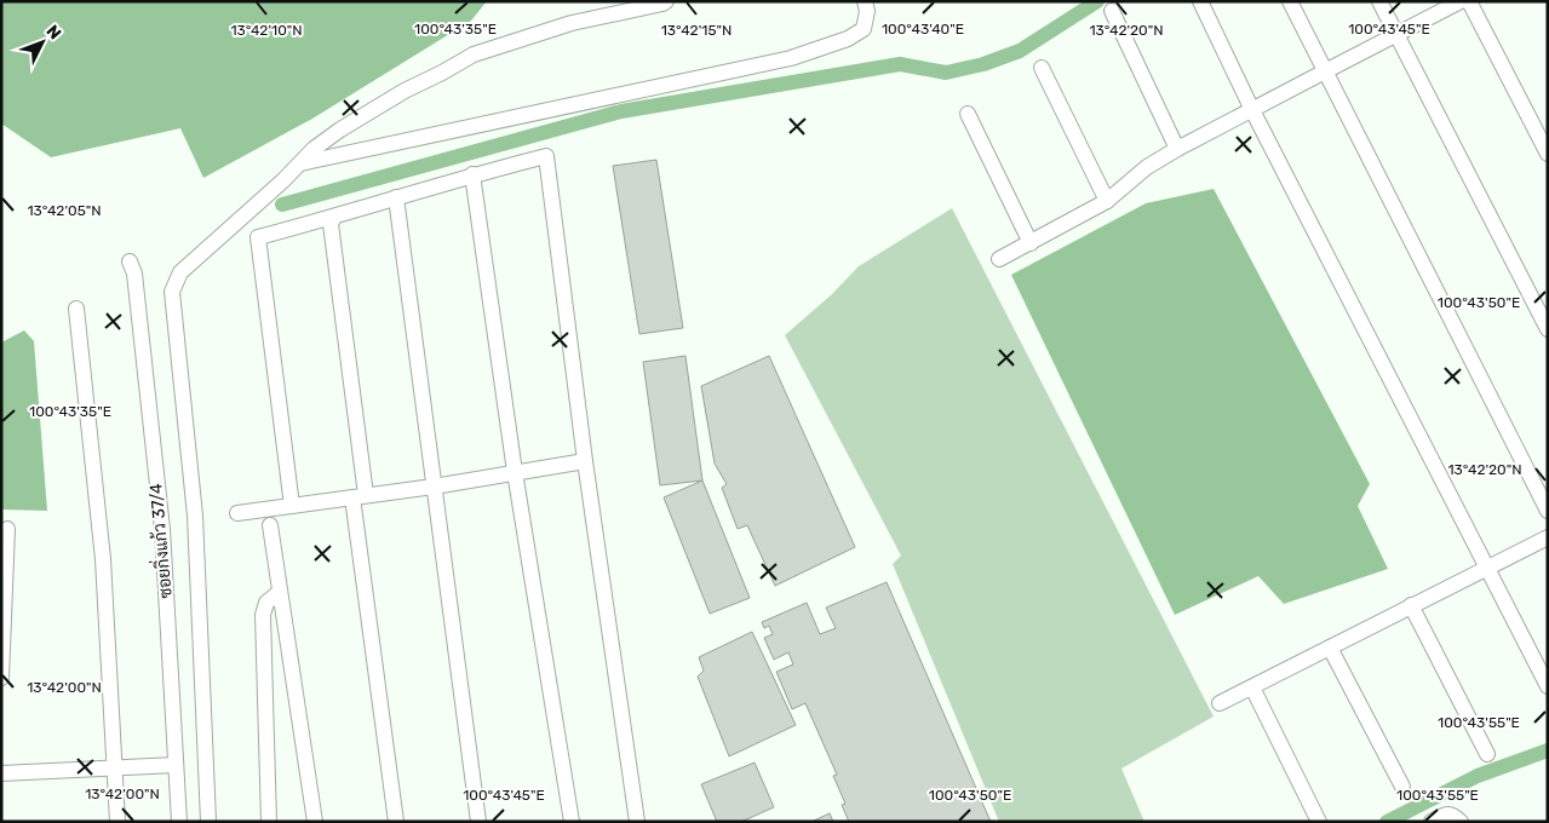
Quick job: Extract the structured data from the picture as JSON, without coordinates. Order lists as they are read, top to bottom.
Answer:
{
  "streets": {
    "street": ["ซอยกิ่งแก้ว 37/4"]
  },
  "north": "top right",
  "coordinates": [
    "100°43'35\"E",
    "100°43'45\"E",
    "100°43'40\"E",
    "13°42'10\"N",
    "13°42'20\"N",
    "13°42'15\"N",
    "13°42'05\"N",
    "100°43'50\"E",
    "13°42'00\"N",
    "100°43'55\"E"
  ]
}
